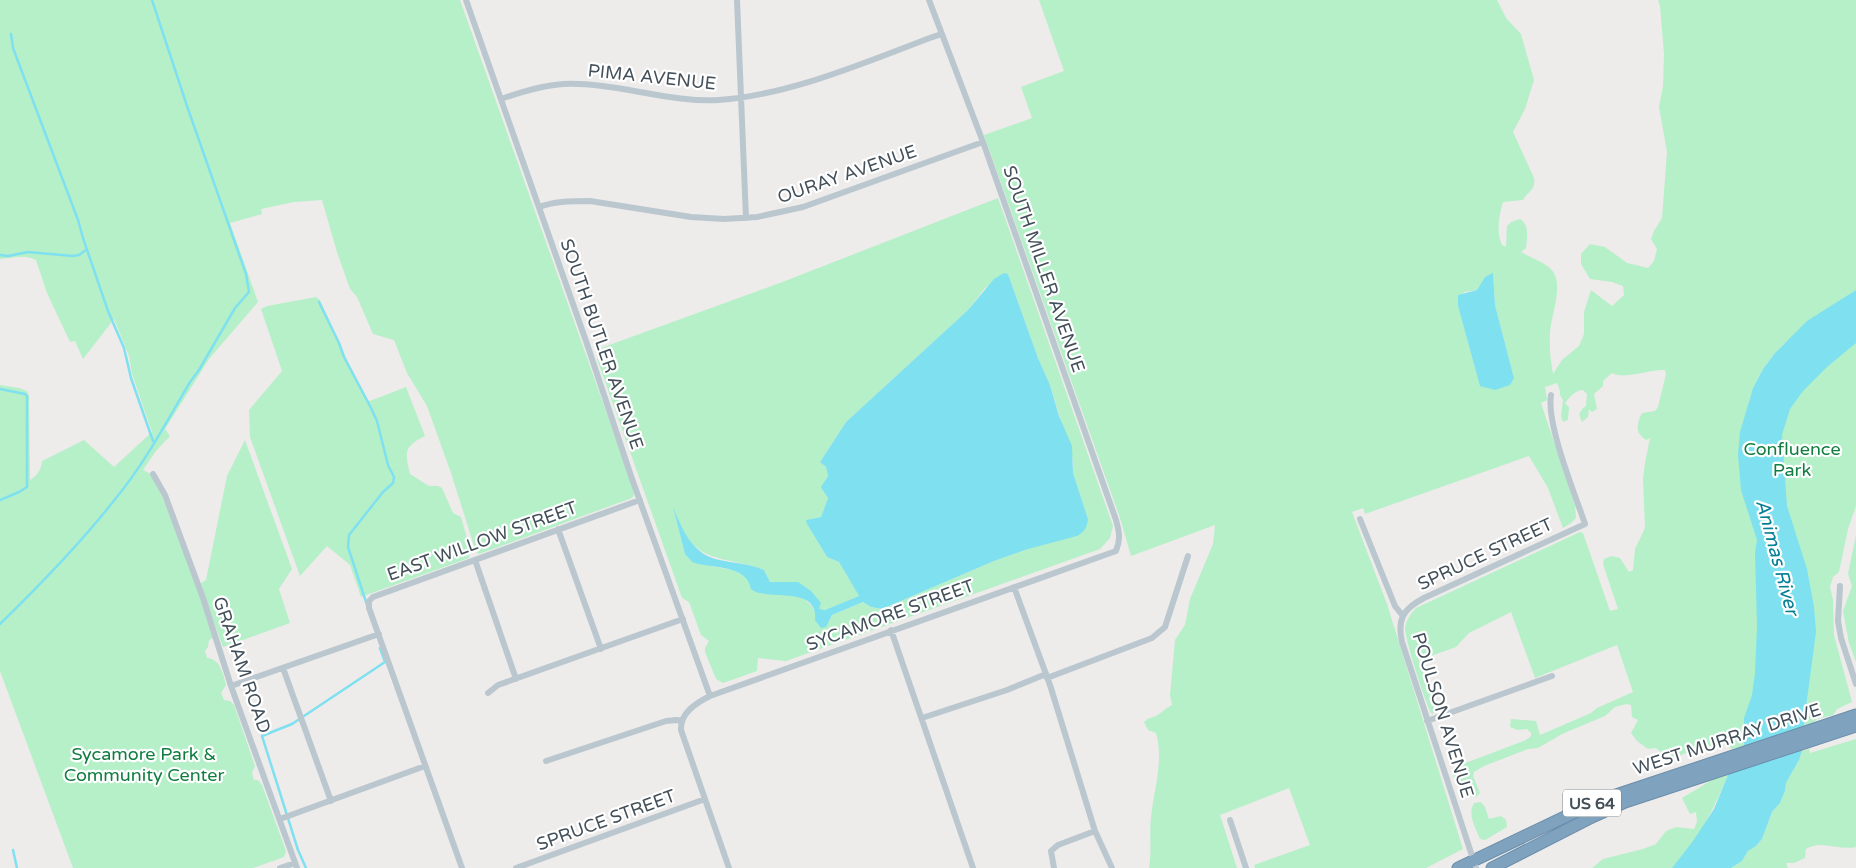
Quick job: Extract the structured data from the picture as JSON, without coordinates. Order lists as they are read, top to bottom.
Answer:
{
  "streets": {
    "highway": ["WEST MURRAY DRIVE", "US 64"],
    "street": [
      "PIMA AVENUE",
      "OURAY AVENUE",
      "SOUTH MILLER AVENUE",
      "SOUTH BUTLER AVENUE",
      "EAST WILLOW STREET",
      "SPRUCE STREET",
      "SYCAMORE STREET",
      "GRAHAM ROAD",
      "POULSON AVENUE"
    ]
  },
  "crossings": [
    ["PIMA AVENUE", "SOUTH MILLER AVENUE"],
    ["PIMA AVENUE", "SOUTH BUTLER AVENUE"],
    ["OURAY AVENUE", "SOUTH MILLER AVENUE"],
    ["OURAY AVENUE", "SOUTH BUTLER AVENUE"],
    ["SOUTH MILLER AVENUE", "SYCAMORE STREET"],
    ["SOUTH BUTLER AVENUE", "EAST WILLOW STREET"],
    ["SOUTH BUTLER AVENUE", "SYCAMORE STREET"],
    ["SPRUCE STREET", "POULSON AVENUE"],
    ["POULSON AVENUE", "WEST MURRAY DRIVE"],
    ["POULSON AVENUE", "US 64"],
    ["WEST MURRAY DRIVE", "US 64"]
  ],
  "water": ["Animas River"],
  "parks": ["Confluence Park", "Sycamore Park & Community Center"]
}
